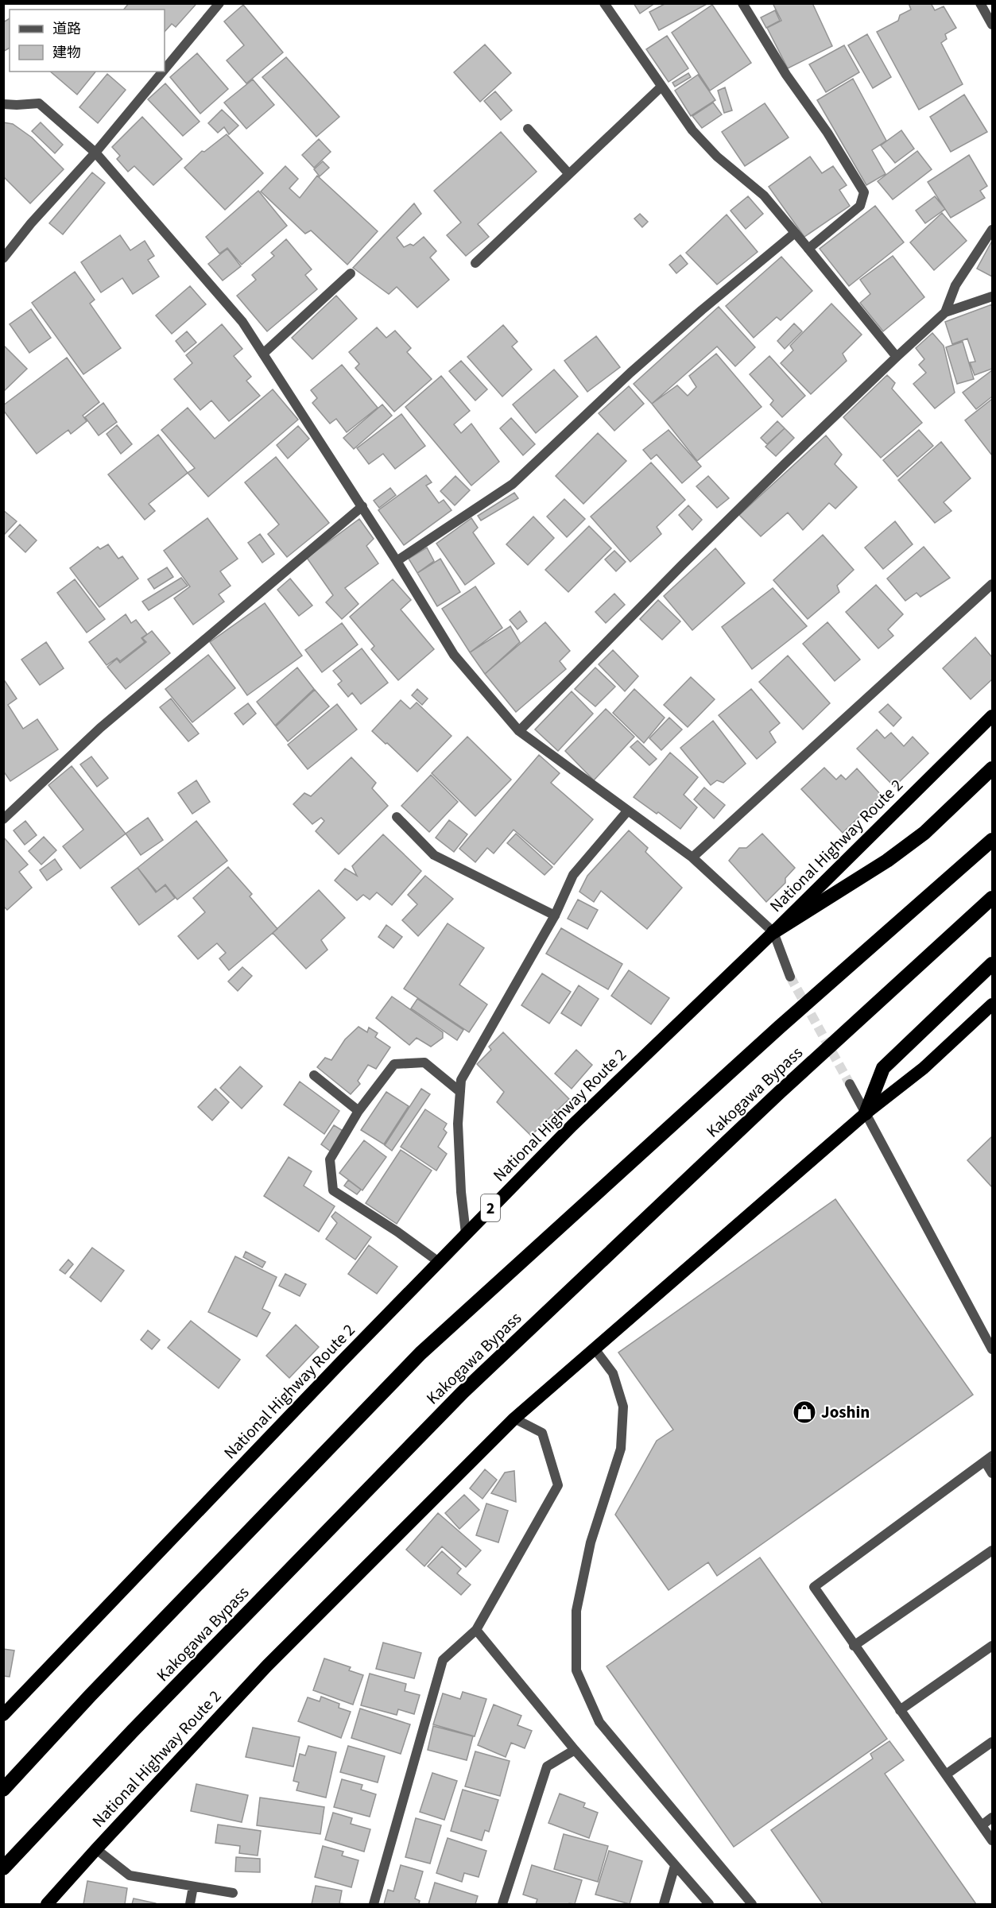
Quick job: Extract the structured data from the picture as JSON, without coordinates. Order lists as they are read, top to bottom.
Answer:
{
  "streets": {
    "highway": ["National Highway Route 2", "Kakogawa Bypass", "2"]
  },
  "places": {
    "shop": ["Joshin"]
  },
  "legend": ["道路", "建物"]
}
